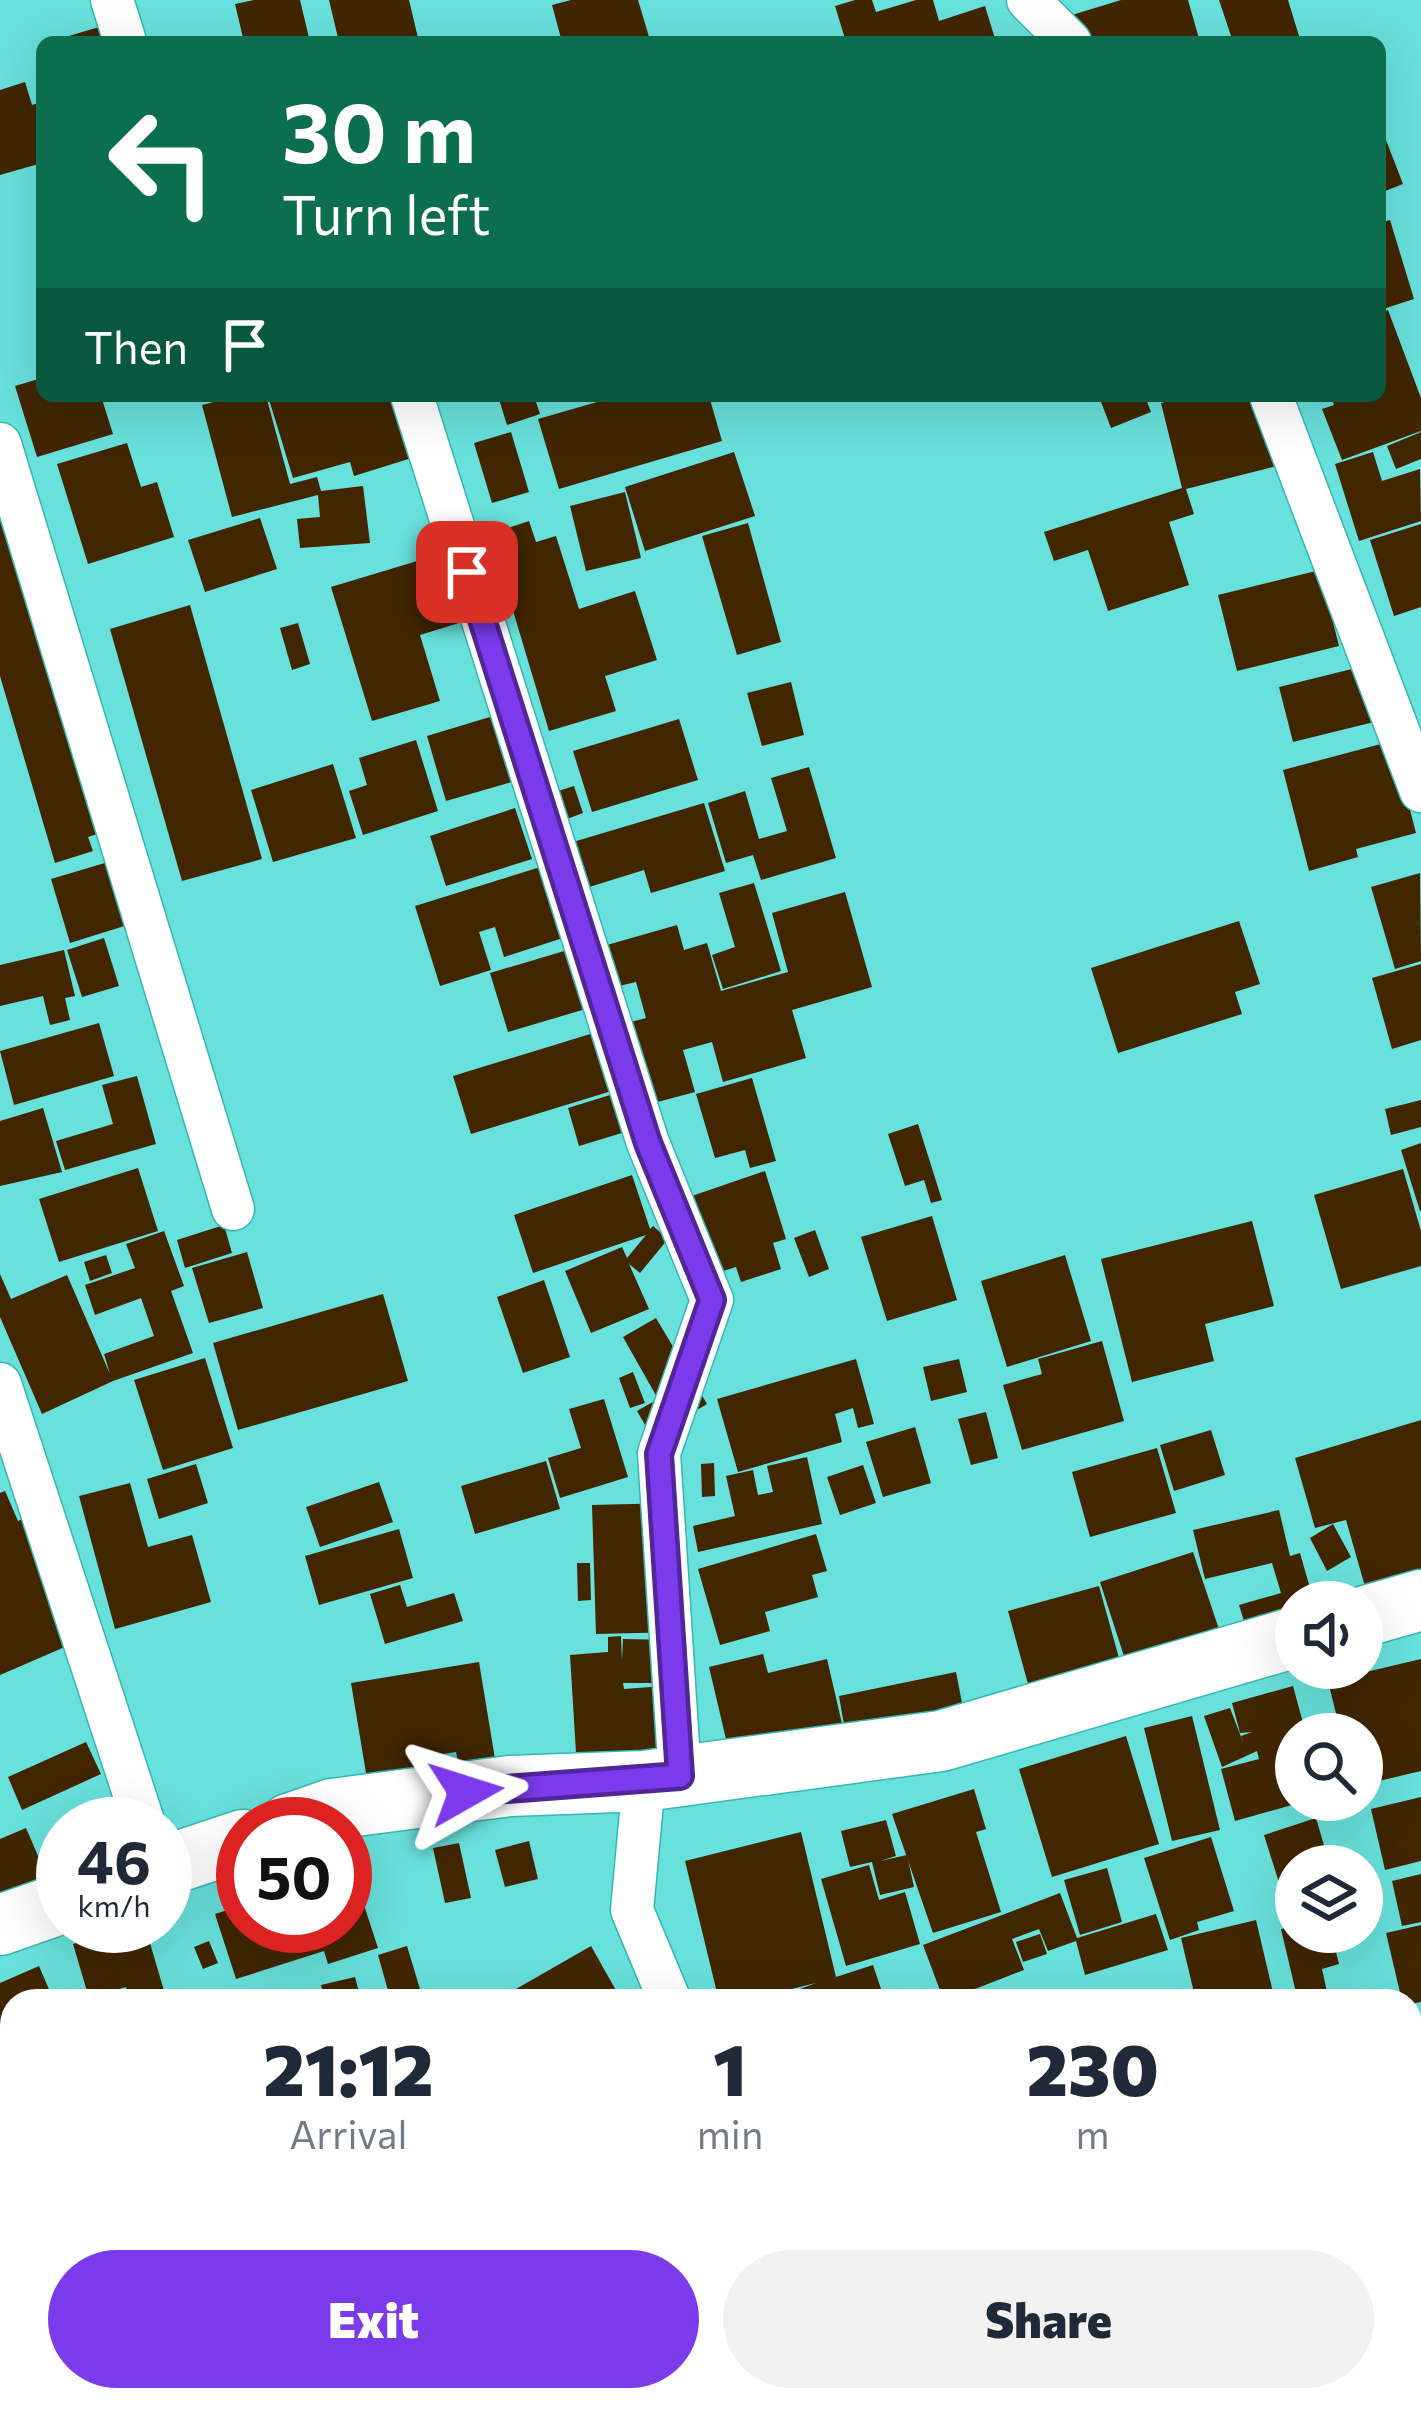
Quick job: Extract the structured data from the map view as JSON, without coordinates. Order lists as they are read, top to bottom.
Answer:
{
  "page": {
    "turn": ["30 m", "Turn left"],
    "then": "Then",
    "speed": "46 km/h",
    "limit": "50",
    "eta": [
      "21:12",
      "Arrival",
      "1",
      "min",
      "230",
      "m"
    ],
    "buttons": ["Exit", "Share"]
  }
}
